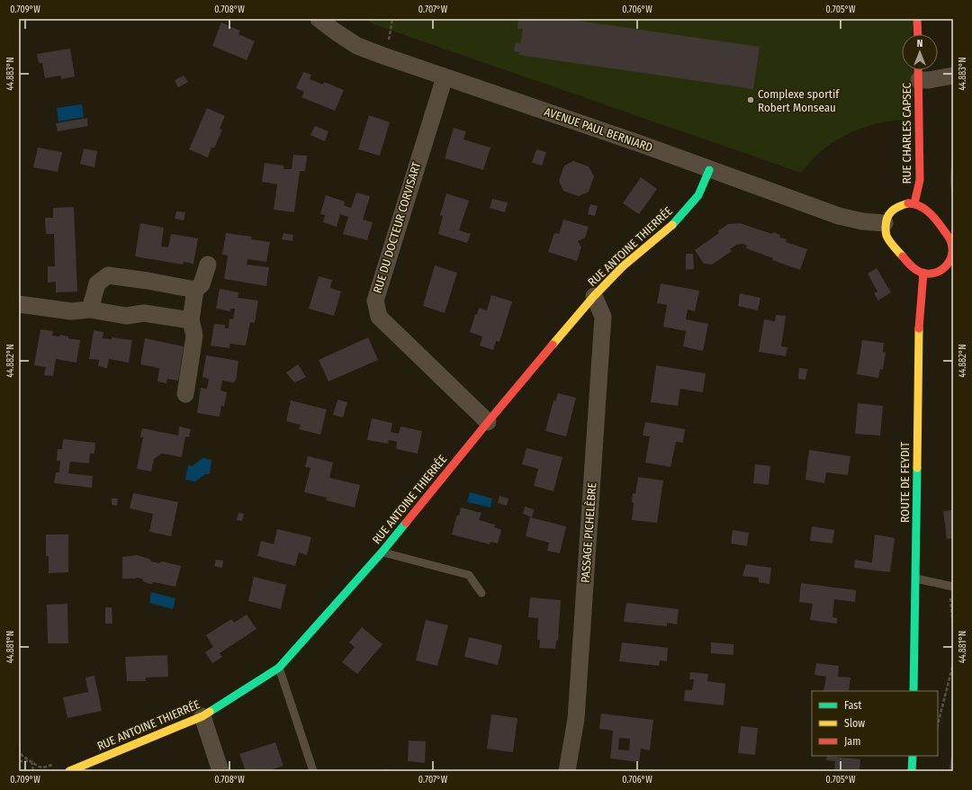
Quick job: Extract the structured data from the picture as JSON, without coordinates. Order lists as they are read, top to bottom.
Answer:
{
  "streets": {
    "street": [
      "AVENUE PAUL BERNIARD",
      "RUE CHARLES CAPSEC",
      "RUE DU DOCTEUR CORVISART",
      "RUE ANTOINE THIERRÉE",
      "ROUTE DE FEYDIT",
      "PASSAGE PICHELÈBRE"
    ]
  },
  "crossings": [
    ["AVENUE PAUL BERNIARD", "RUE CHARLES CAPSEC"],
    ["AVENUE PAUL BERNIARD", "RUE DU DOCTEUR CORVISART"],
    ["AVENUE PAUL BERNIARD", "RUE ANTOINE THIERRÉE"],
    ["AVENUE PAUL BERNIARD", "ROUTE DE FEYDIT"],
    ["RUE CHARLES CAPSEC", "ROUTE DE FEYDIT"],
    ["RUE DU DOCTEUR CORVISART", "RUE ANTOINE THIERRÉE"],
    ["RUE ANTOINE THIERRÉE", "PASSAGE PICHELÈBRE"]
  ],
  "places": ["Complexe sportif Robert Monseau"],
  "legend": ["Fast", "Slow", "Jam"],
  "north": "top",
  "coordinates": [
    "0.709°W",
    "0.708°W",
    "0.707°W",
    "0.706°W",
    "0.705°W",
    "44.883°N",
    "44.882°N",
    "44.881°N"
  ]
}
